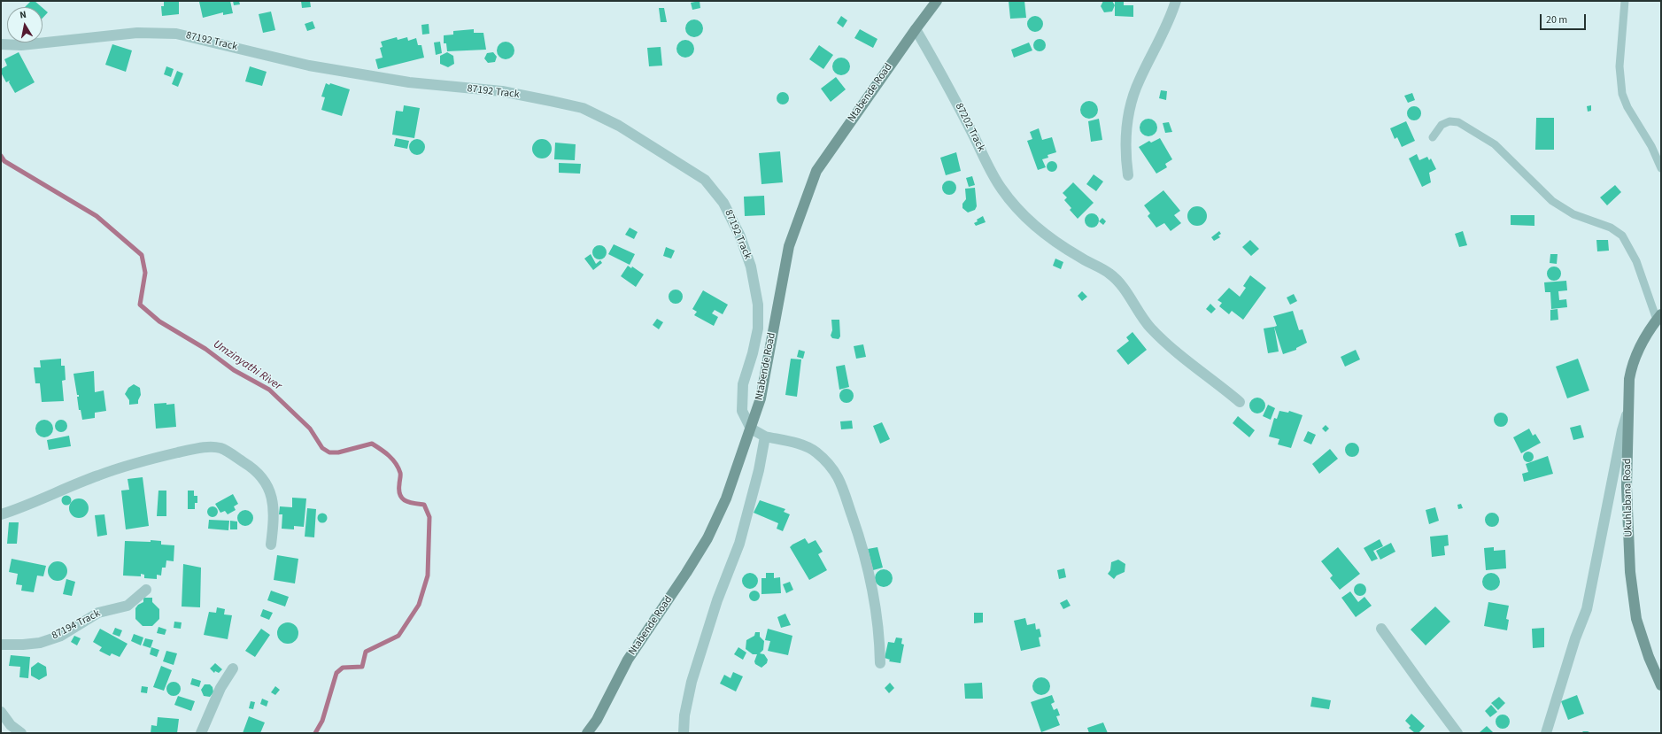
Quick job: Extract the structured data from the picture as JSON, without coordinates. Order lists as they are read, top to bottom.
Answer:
{
  "streets": {
    "street": [
      "87192 Track",
      "Ntabende Road",
      "87202 Track",
      "Ukuhlabana Road",
      "87194 Track"
    ]
  },
  "crossings": [
    ["87192 Track", "Ntabende Road"],
    ["Ntabende Road", "87202 Track"]
  ],
  "water": ["Umzinyathi River"],
  "scale_bar": "20 m",
  "north": "top"
}
